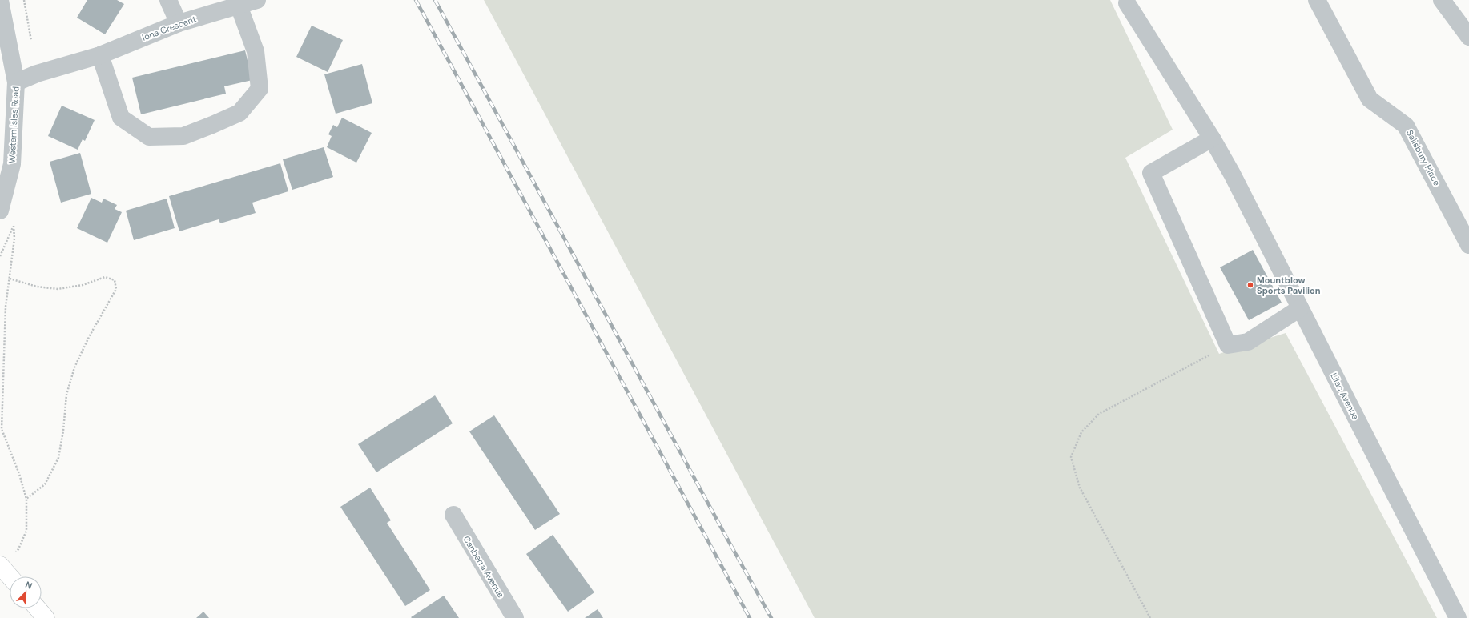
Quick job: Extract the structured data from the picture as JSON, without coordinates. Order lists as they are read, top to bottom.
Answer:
{
  "streets": {
    "street": [
      "Iona Crescent",
      "Western Isles Road",
      "Salisbury Place",
      "Lilac Avenue",
      "Canberra Avenue"
    ]
  },
  "crossings": [
    ["Iona Crescent", "Western Isles Road"]
  ],
  "places": ["Mountblow Sports Pavilion"],
  "north": "top right"
}
